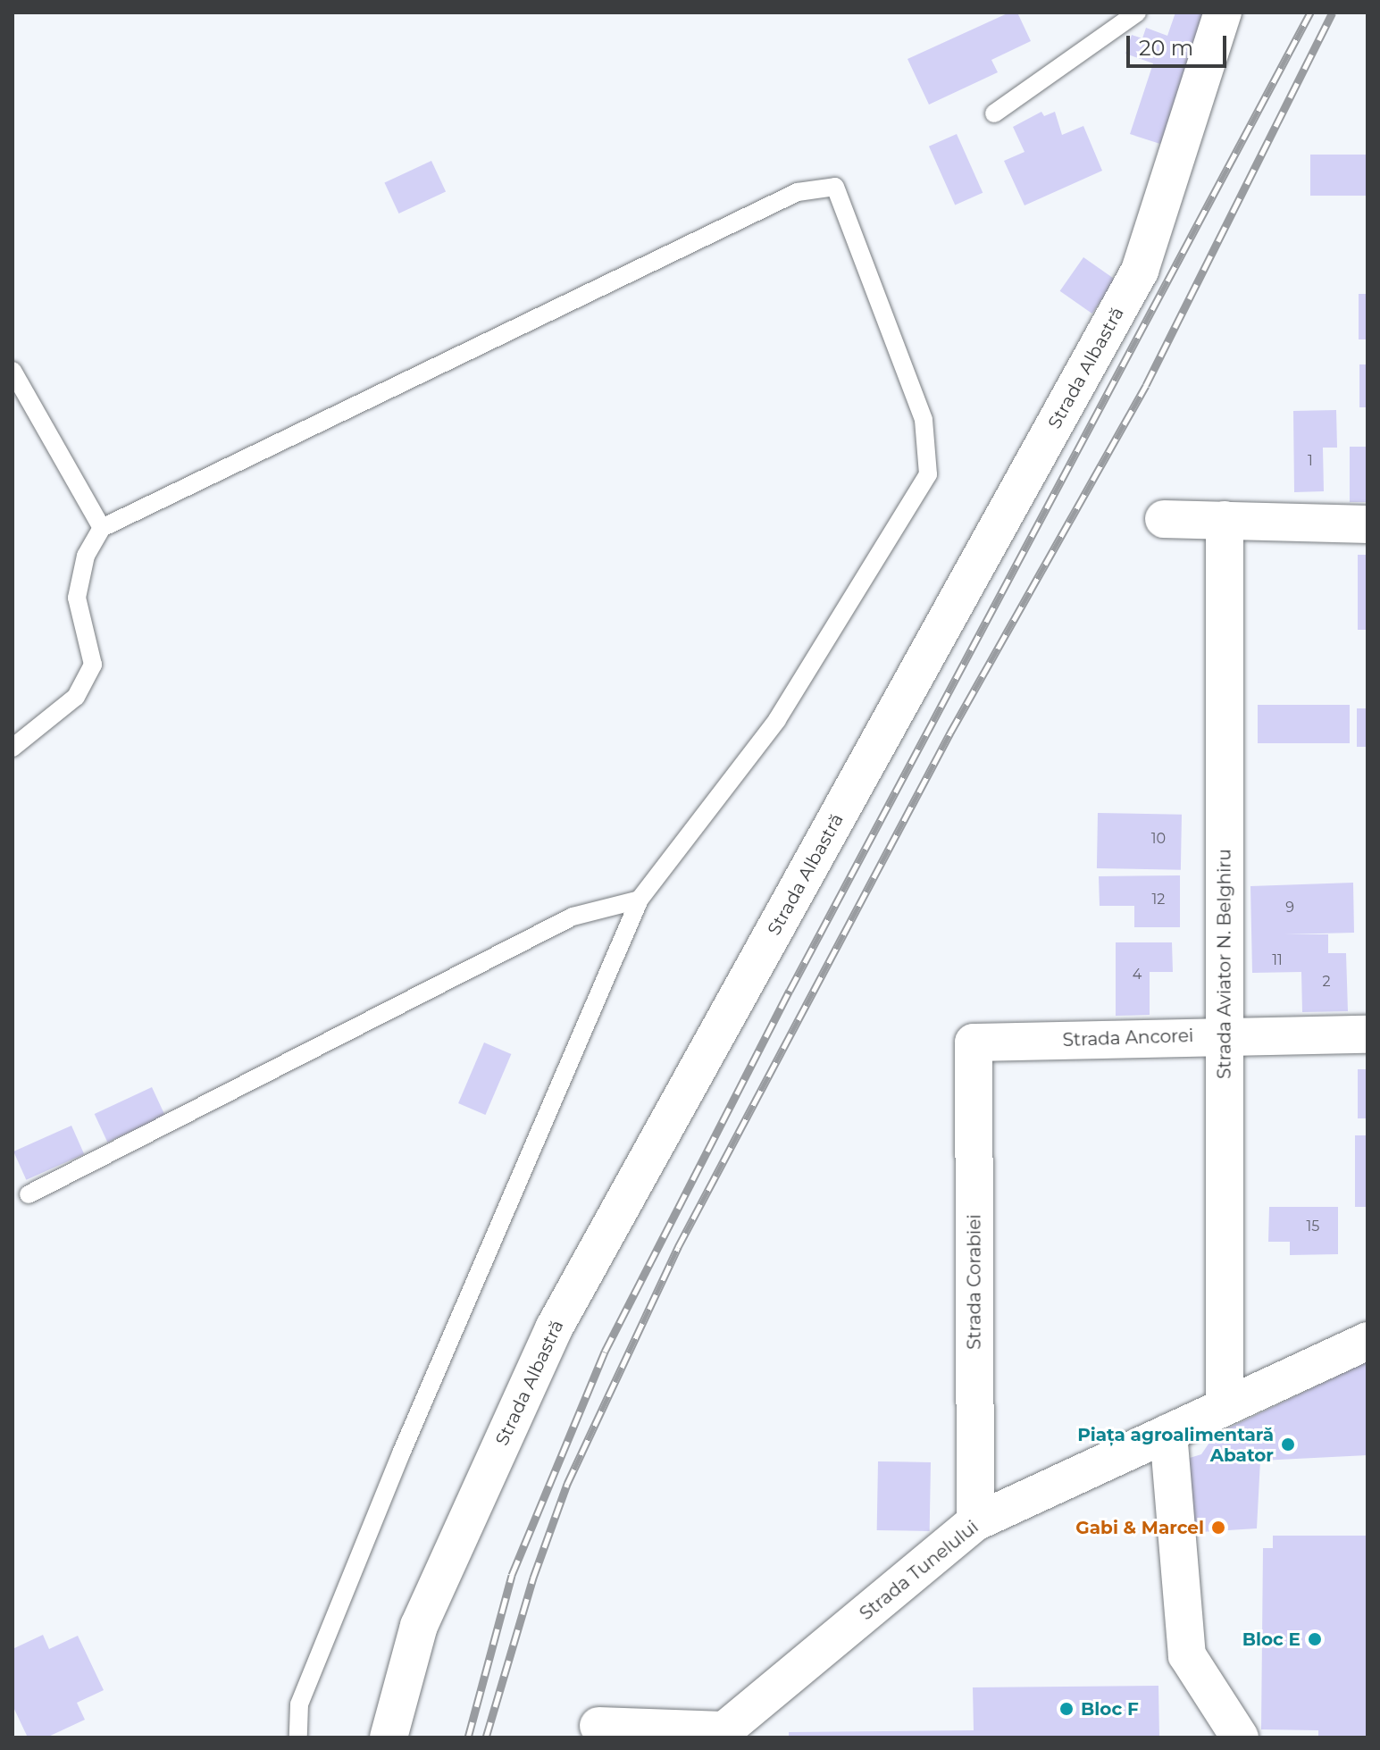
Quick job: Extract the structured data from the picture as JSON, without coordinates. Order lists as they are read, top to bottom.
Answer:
{
  "streets": {
    "street": [
      "Strada Albastră",
      "Strada Aviator N. Belghiru",
      "Strada Ancorei",
      "Strada Corabiei",
      "Strada Tunelului"
    ]
  },
  "crossings": [
    ["Strada Aviator N. Belghiru", "Strada Ancorei"],
    ["Strada Aviator N. Belghiru", "Strada Tunelului"],
    ["Strada Ancorei", "Strada Corabiei"],
    ["Strada Corabiei", "Strada Tunelului"]
  ],
  "places": [
    "Piața agroalimentară Abator",
    "Gabi & Marcel",
    "Bloc E",
    "Bloc F"
  ],
  "house_numbers": [
    "1",
    "10",
    "12",
    "9",
    "11",
    "4",
    "2",
    "15"
  ],
  "scale_bar": "20 m"
}
